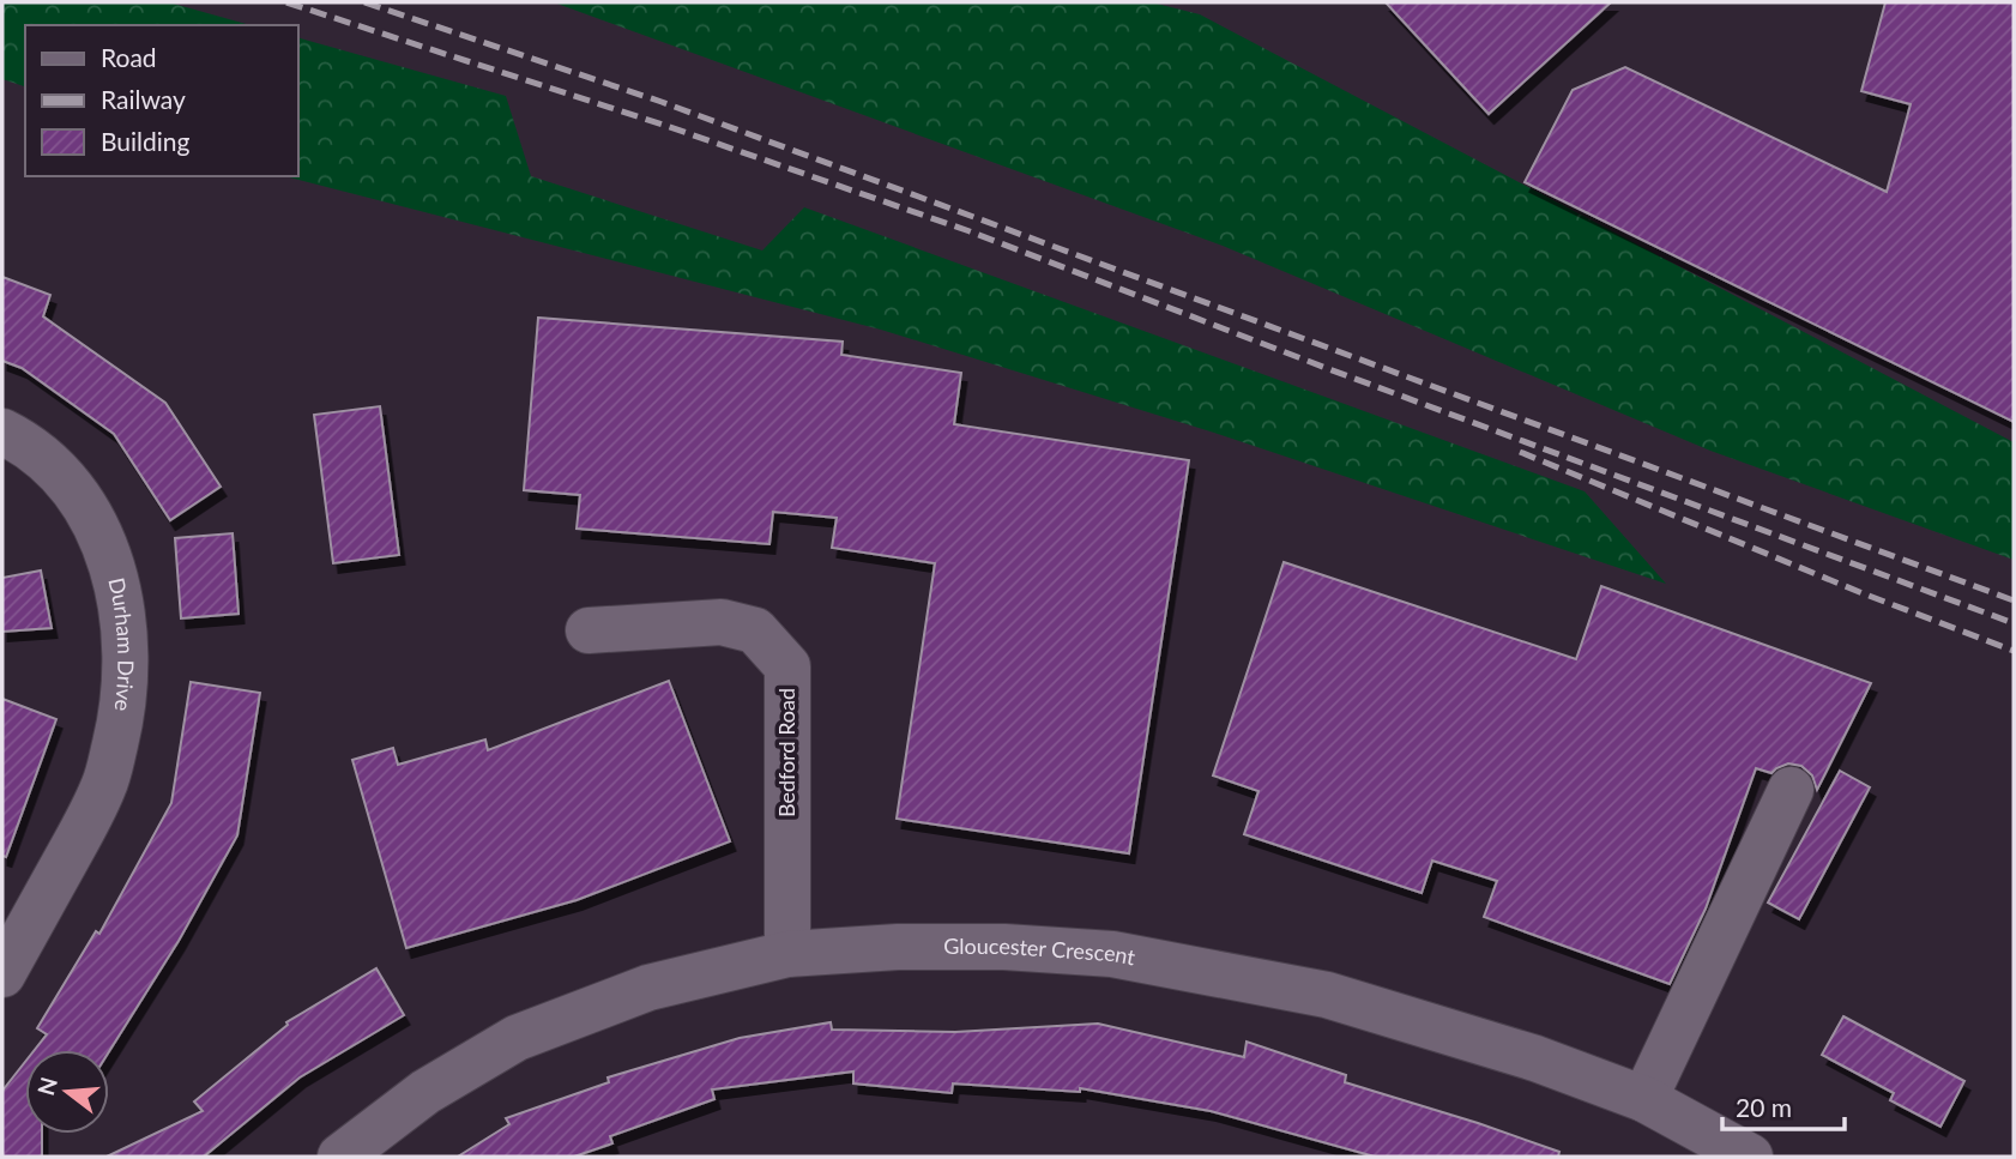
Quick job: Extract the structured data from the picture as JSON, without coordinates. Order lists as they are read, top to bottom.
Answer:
{
  "streets": {
    "street": ["Durham Drive", "Bedford Road", "Gloucester Crescent"]
  },
  "crossings": [
    ["Bedford Road", "Gloucester Crescent"]
  ],
  "legend": ["Road", "Railway", "Building"],
  "scale_bar": "20 m",
  "north": "left"
}
